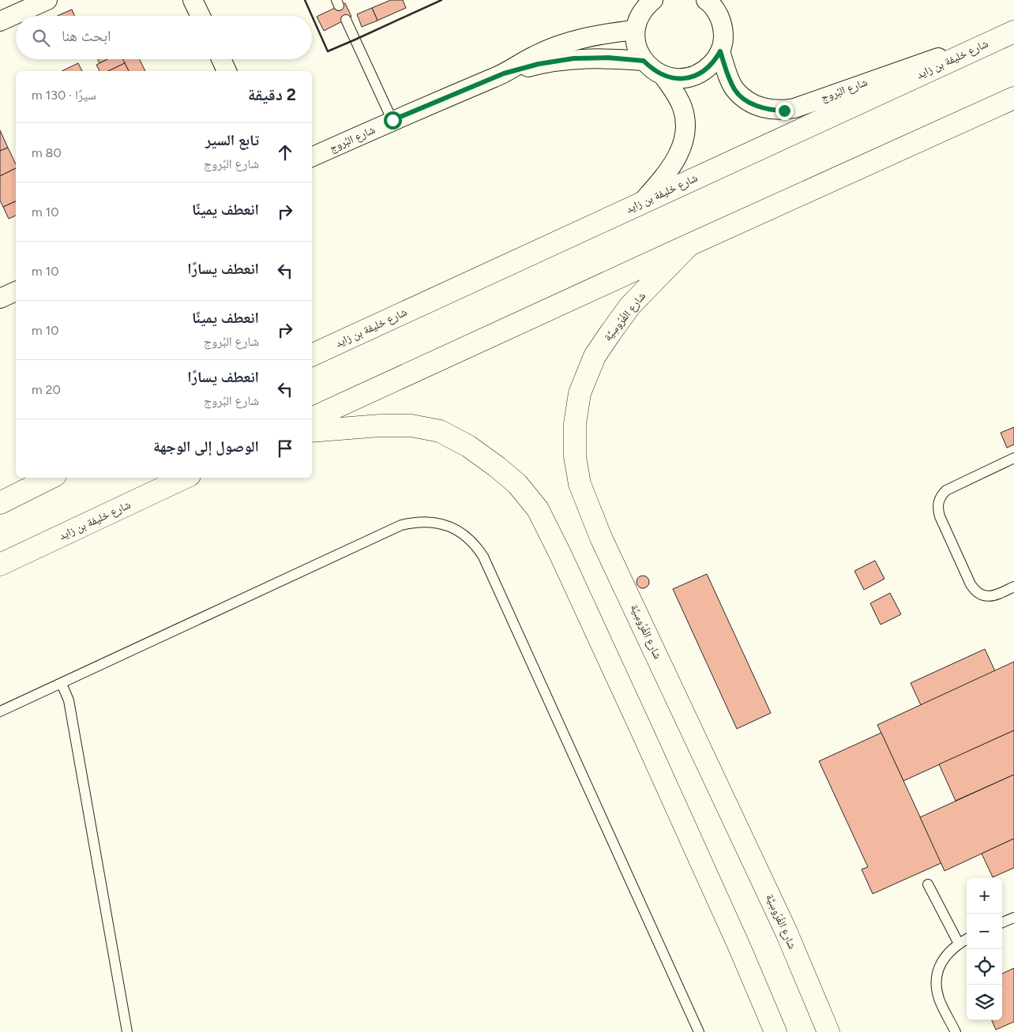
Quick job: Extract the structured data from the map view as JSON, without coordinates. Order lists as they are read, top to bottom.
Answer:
{
  "streets": {
    "main road": ["شارع خليفة بن زايد", "شارع الفُرُوسِيَّة"],
    "street": ["شارع البُروج"]
  },
  "crossings": [
    ["شارع خليفة بن زايد", "شارع البُروج"]
  ],
  "page": {
    "search": "ابحث هنا",
    "heading": ["2 دقيقة", "سيرًا · 130 m"],
    "list": [
      ["تابع السير", "شارع البُروج", "80 m"],
      ["انعطف يمينًا", "10 m"],
      ["انعطف يسارًا", "10 m"],
      ["انعطف يمينًا", "شارع البُروج", "10 m"],
      ["انعطف يسارًا", "شارع البُروج", "20 m"],
      "الوصول إلى الوجهة"
    ],
    "map_buttons": ["+", "−"]
  }
}
